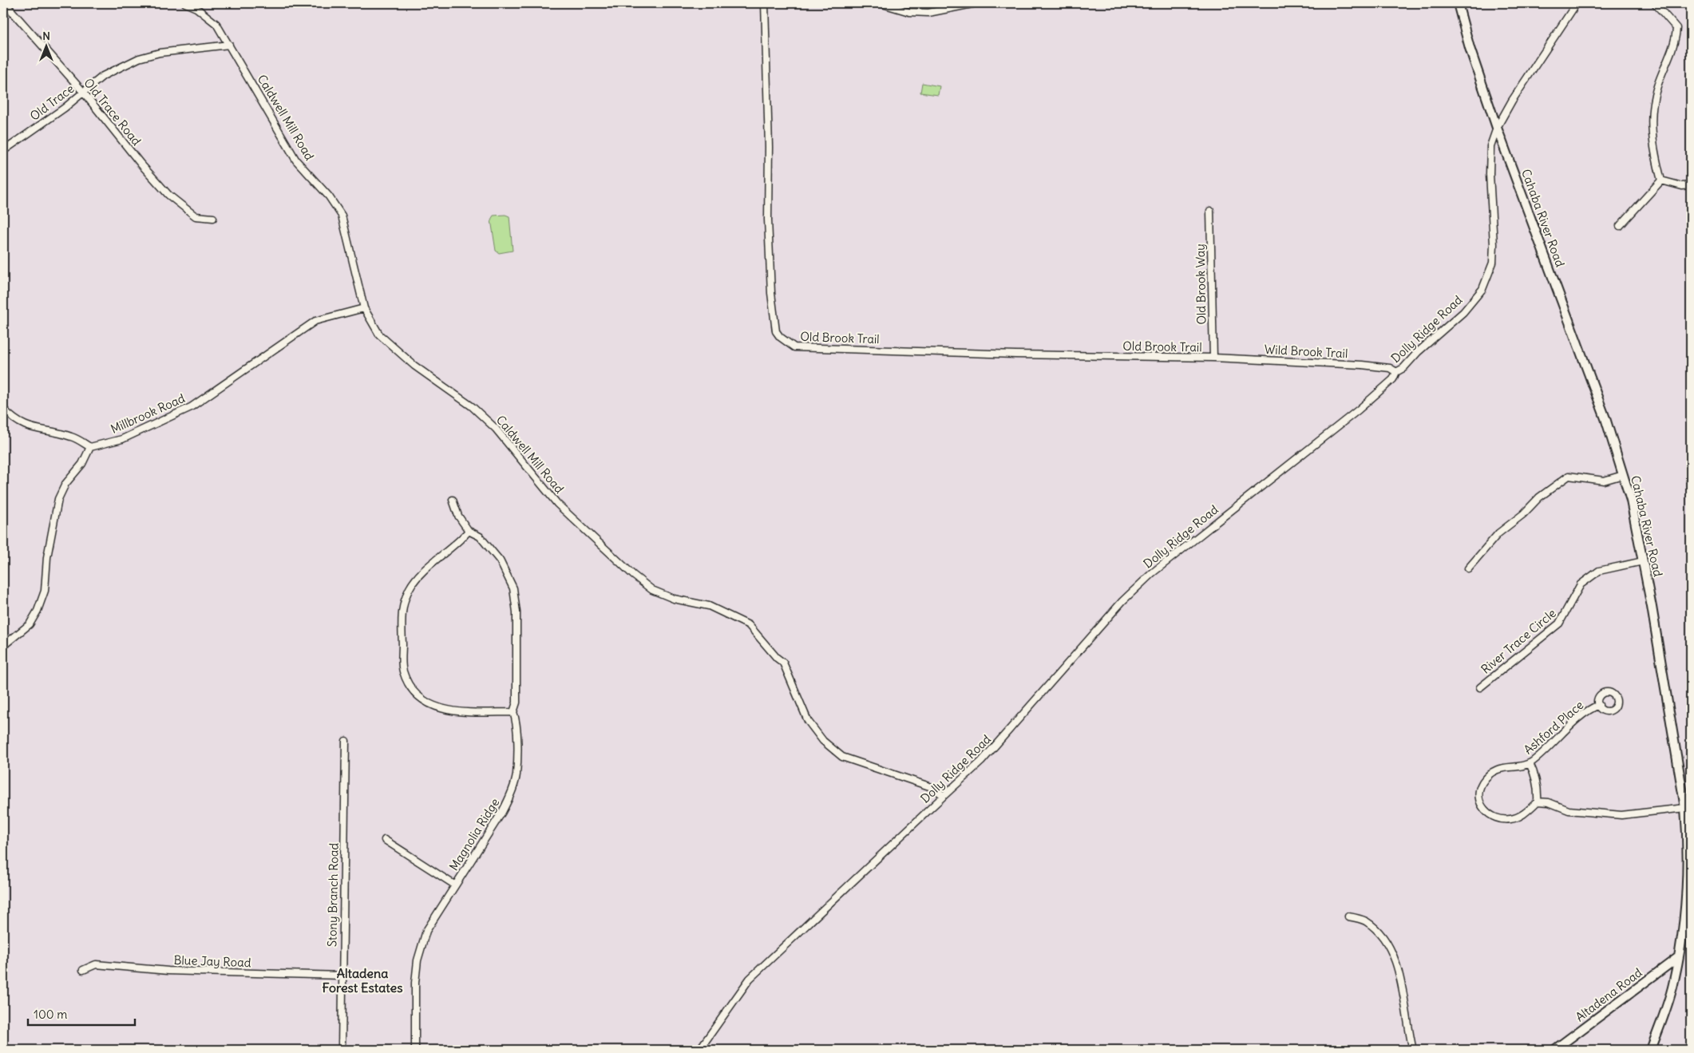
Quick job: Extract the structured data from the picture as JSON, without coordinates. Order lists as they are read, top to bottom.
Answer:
{
  "streets": {
    "main road": ["Cahaba River Road", "Altadena Road"],
    "street": [
      "Old Trace",
      "Old Trace Road",
      "Caldwell Mill Road",
      "Old Brook Way",
      "Dolly Ridge Road",
      "Old Brook Trail",
      "Wild Brook Trail",
      "Millbrook Road",
      "River Trace Circle",
      "Ashford Place",
      "Magnolia Ridge",
      "Stony Branch Road",
      "Blue Jay Road"
    ]
  },
  "crossings": [
    ["Old Trace", "Old Trace Road"],
    ["Old Trace", "Caldwell Mill Road"],
    ["Caldwell Mill Road", "Dolly Ridge Road"],
    ["Caldwell Mill Road", "Millbrook Road"],
    ["Cahaba River Road", "Dolly Ridge Road"],
    ["Cahaba River Road", "River Trace Circle"],
    ["Cahaba River Road", "Altadena Road"],
    ["Old Brook Way", "Old Brook Trail"],
    ["Old Brook Way", "Wild Brook Trail"],
    ["Dolly Ridge Road", "Wild Brook Trail"],
    ["Old Brook Trail", "Wild Brook Trail"],
    ["Stony Branch Road", "Blue Jay Road"]
  ],
  "districts": ["Altadena Forest Estates"],
  "scale_bar": "100 m",
  "north": "top"
}
